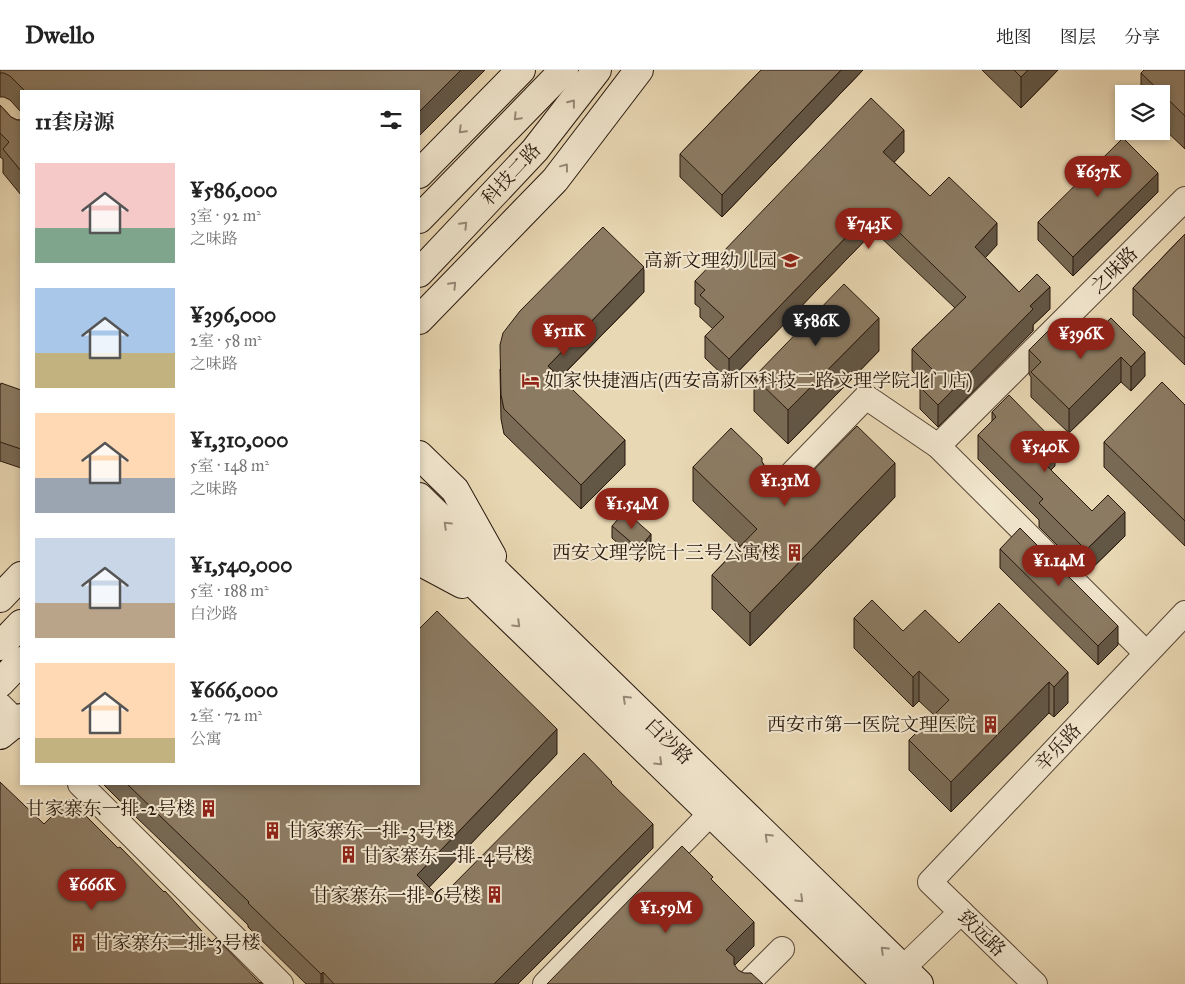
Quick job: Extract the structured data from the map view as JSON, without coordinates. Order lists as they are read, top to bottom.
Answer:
{
  "streets": {
    "street": [
      "科技二路",
      "之味路",
      "白沙路",
      "辛乐路",
      "致远路"
    ]
  },
  "crossings": [
    ["辛乐路", "致远路"]
  ],
  "places": {
    "school or university": ["高新文理幼儿园"],
    "hotel": ["如家快捷酒店(西安高新区科技二路文理学院北门店)"],
    "building": [
      "西安文理学院十三号公寓楼",
      "西安市第一医院文理医院",
      "甘家寨东一排-2号楼",
      "甘家寨东一排-3号楼",
      "甘家寨东一排-4号楼",
      "甘家寨东一排-6号楼",
      "甘家寨东二排-3号楼"
    ]
  },
  "page": {
    "header": "Dwello",
    "nav": ["地图", "图层", "分享"],
    "heading": "11套房源",
    "list": [
      {
        "name": "¥586,000",
        "note": "3室 · 92 m² · 之味路"
      },
      {
        "name": "¥396,000",
        "note": "2室 · 58 m² · 之味路"
      },
      {
        "name": "¥1,310,000",
        "note": "5室 · 148 m² · 之味路"
      },
      {
        "name": "¥1,540,000",
        "note": "5室 · 188 m² · 白沙路"
      },
      {
        "name": "¥666,000",
        "note": "2室 · 72 m² · 公寓"
      }
    ],
    "price": [
      "¥637K",
      "¥743K",
      "¥586K",
      "¥511K",
      "¥396K",
      "¥540K",
      "¥1.31M",
      "¥1.54M",
      "¥1.14M",
      "¥666K",
      "¥1.59M"
    ]
  }
}
